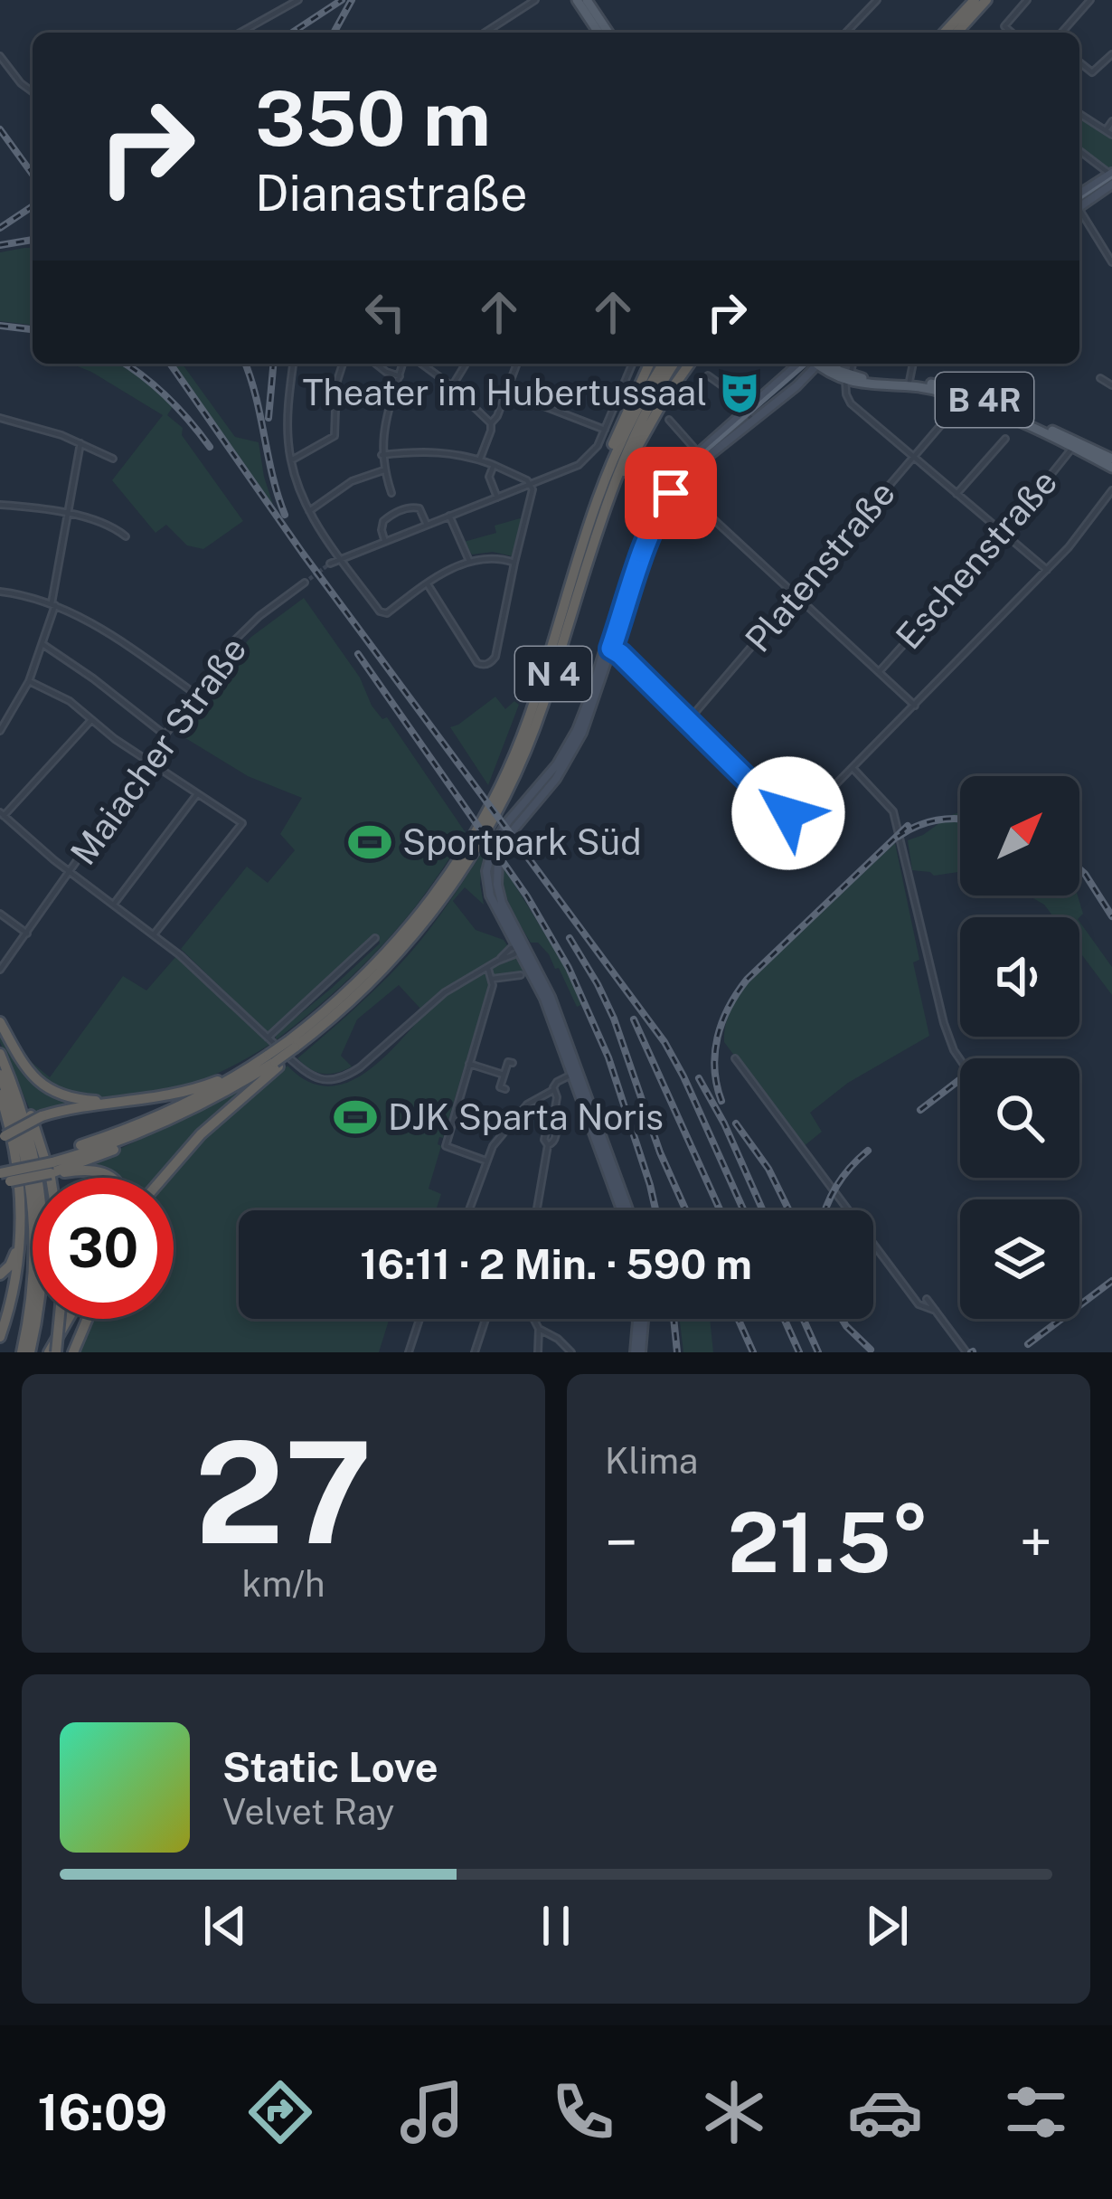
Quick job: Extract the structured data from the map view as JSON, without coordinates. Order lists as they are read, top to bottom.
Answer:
{
  "streets": {
    "highway": ["N 4"],
    "main road": ["B 4R"],
    "street": ["Eschenstraße", "Platenstraße", "Maiacher Straße"]
  },
  "crossings": [
    ["B 4R", "Eschenstraße"]
  ],
  "places": {
    "theatre": ["Theater im Hubertussaal"],
    "sports": ["Sportpark Süd", "DJK Sparta Noris"]
  },
  "north": "top right",
  "page": {
    "turn": ["350 m", "Dianastraße"],
    "limit": "30",
    "trip": "16:11 · 2 Min. · 590 m",
    "tile": [
      ["27", "km/h"],
      "Klima"
    ],
    "heat": ["−", "21.5°", "+"],
    "song": ["Static Love", "Velvet Ray"],
    "tabs": "16:09"
  }
}
